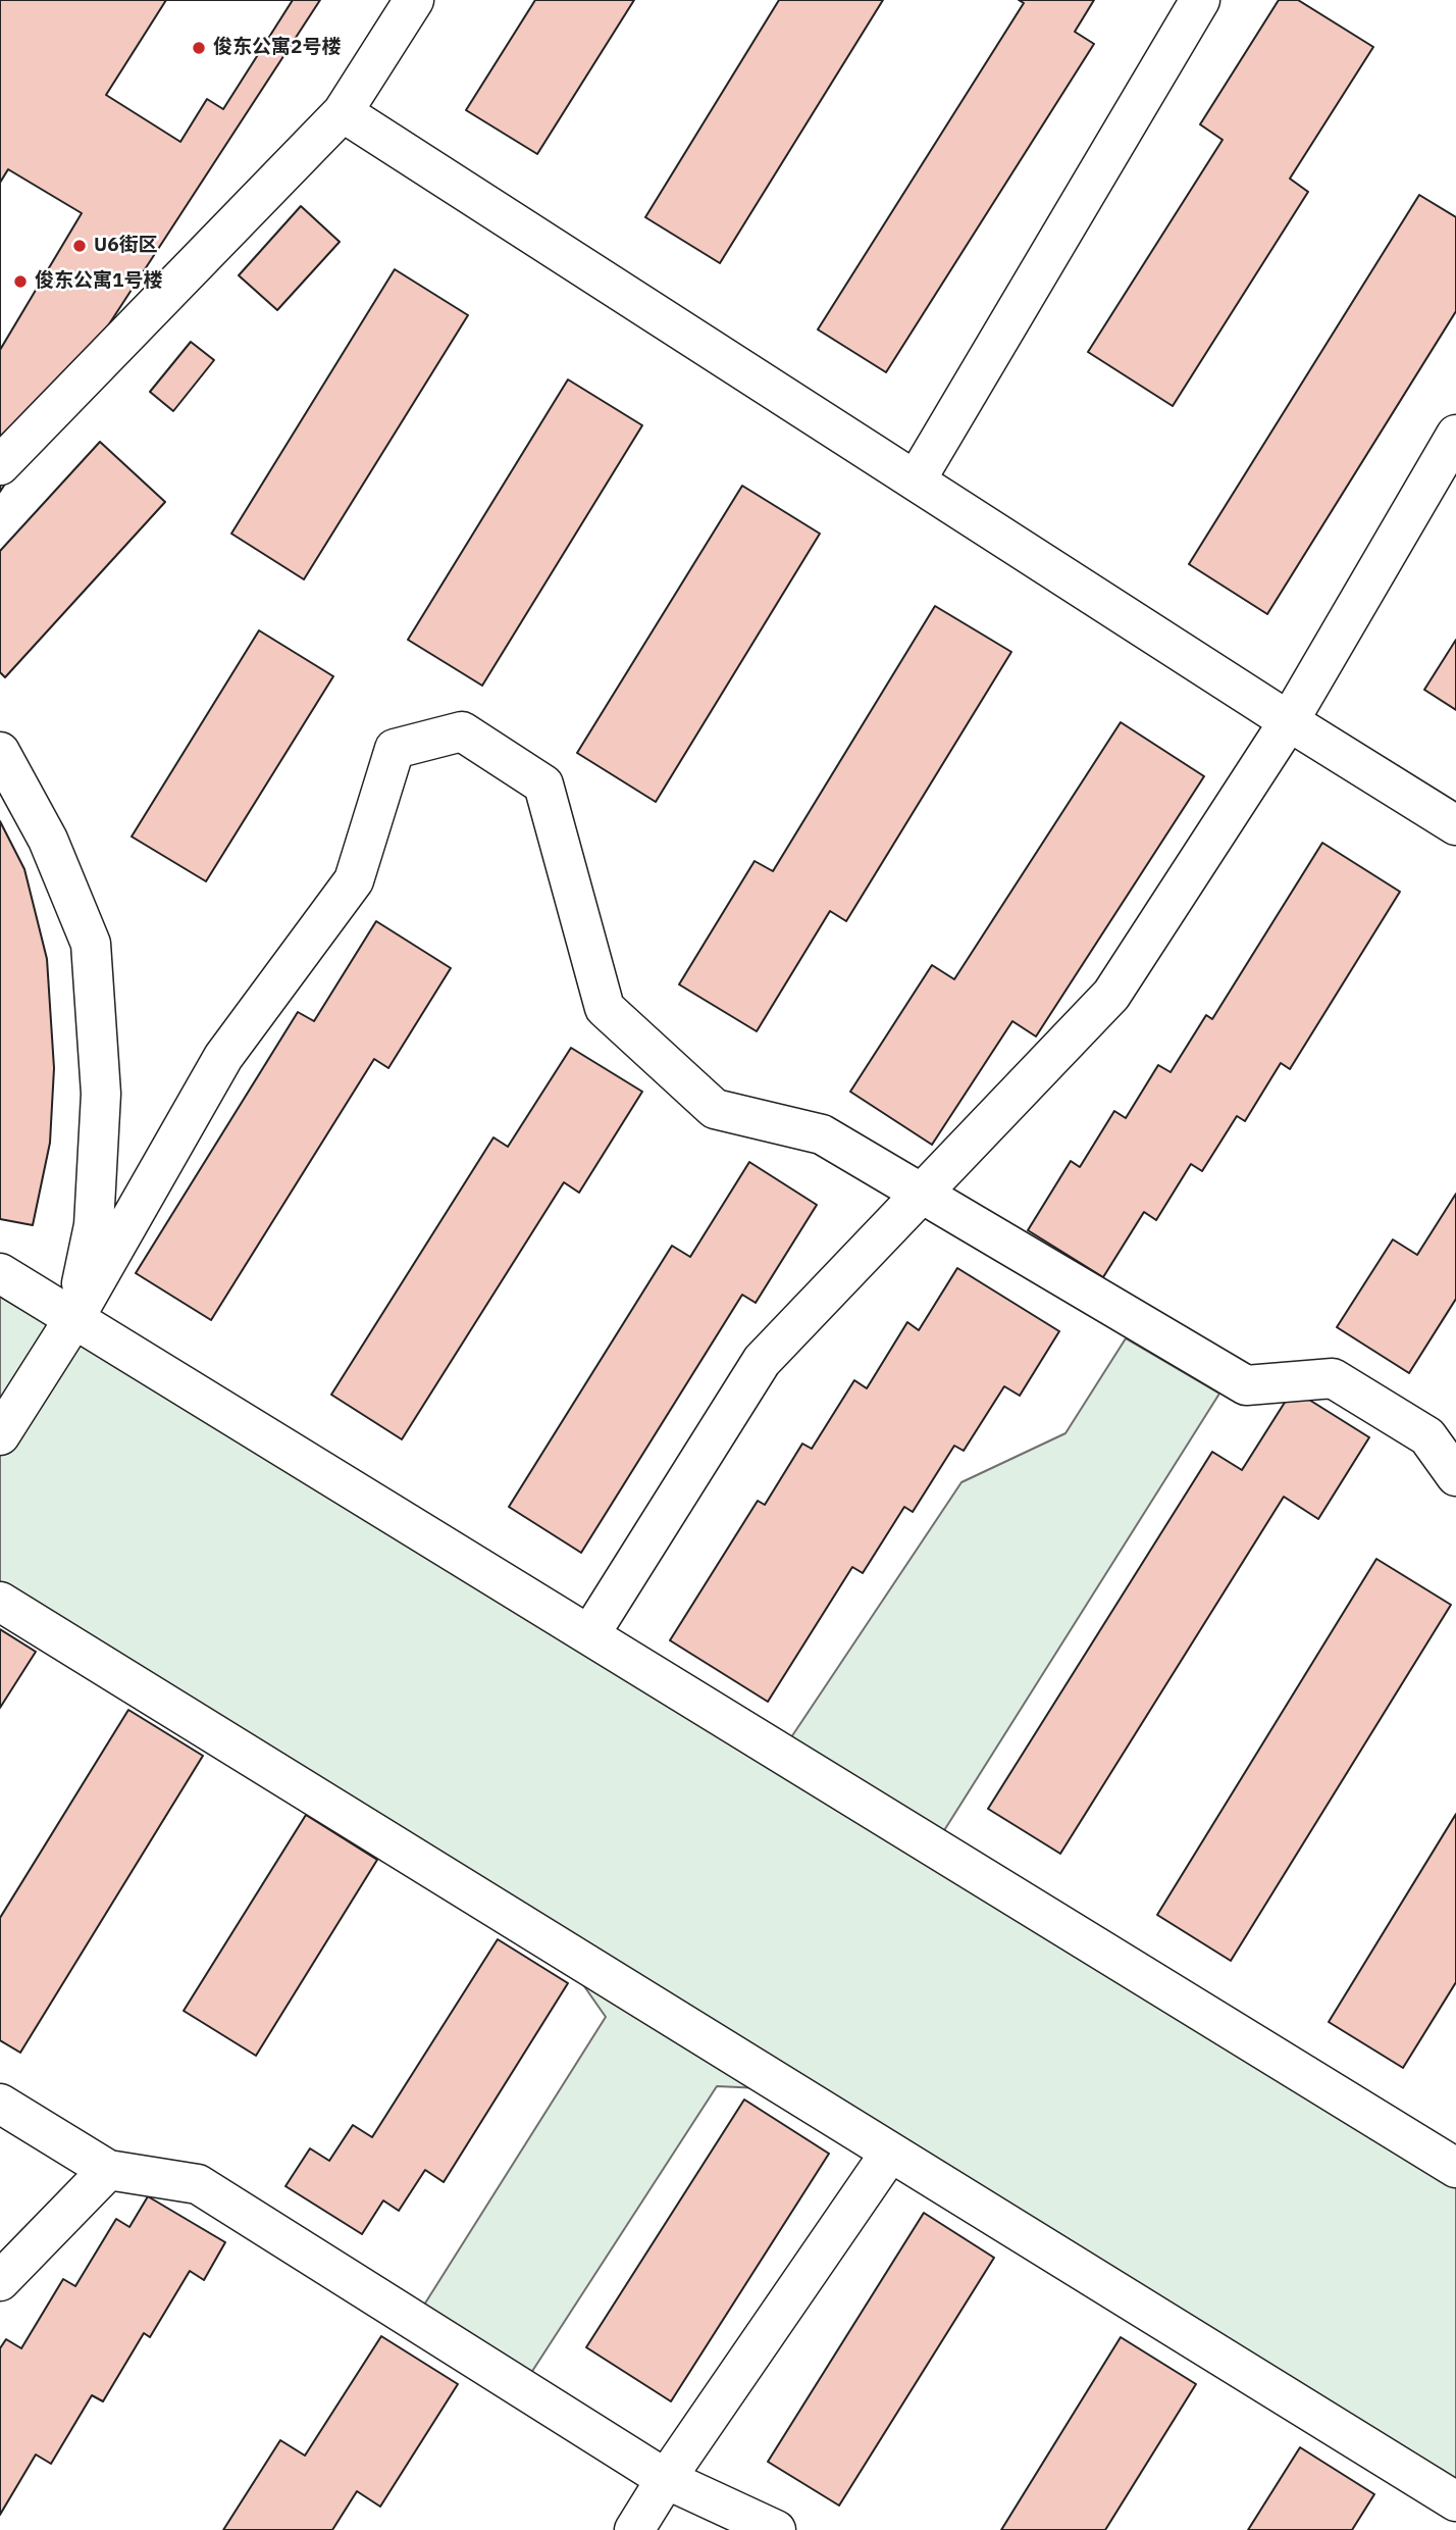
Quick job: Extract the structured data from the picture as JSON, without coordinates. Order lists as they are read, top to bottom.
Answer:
{
  "places": ["俊东公寓2号楼", "U6街区", "俊东公寓1号楼"]
}
